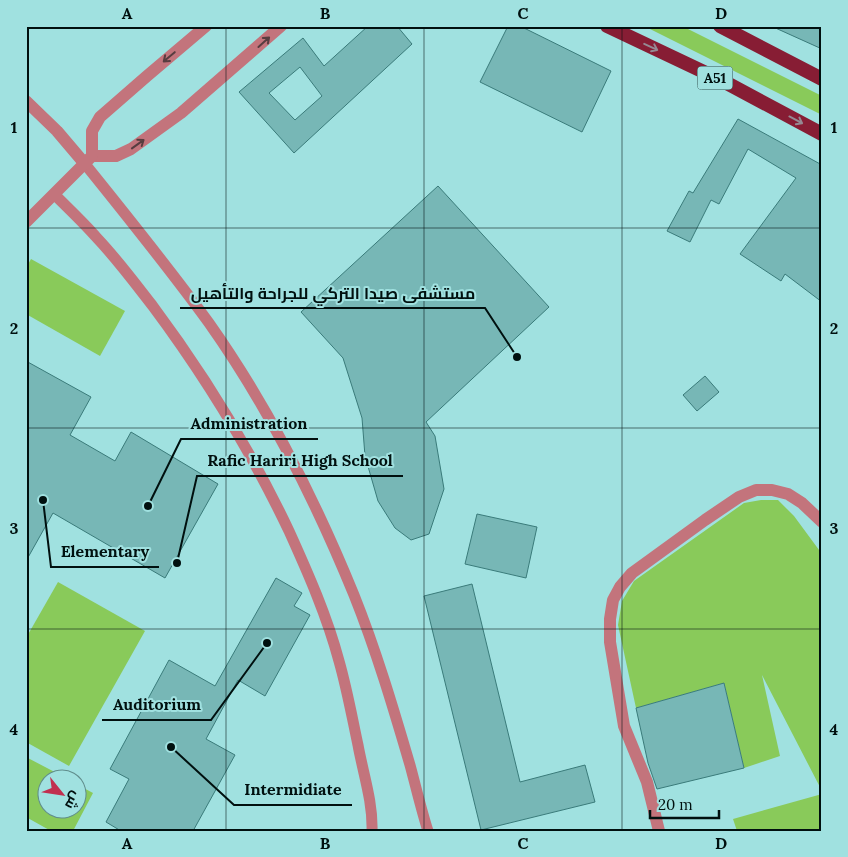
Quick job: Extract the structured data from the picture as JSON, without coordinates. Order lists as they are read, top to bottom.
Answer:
{
  "streets": {
    "highway": ["A51"]
  },
  "places": [
    "مستشفى صيدا التركي للجراحة والتأهيل",
    "Elementary",
    "Administration",
    "Rafic Hariri High School",
    "Auditorium",
    "Intermidiate"
  ],
  "scale_bar": "20 m",
  "north": "bottom right",
  "grid": {
    "columns": [
      "A",
      "B",
      "C",
      "D"
    ],
    "rows": [
      "1",
      "2",
      "3",
      "4"
    ]
  }
}
